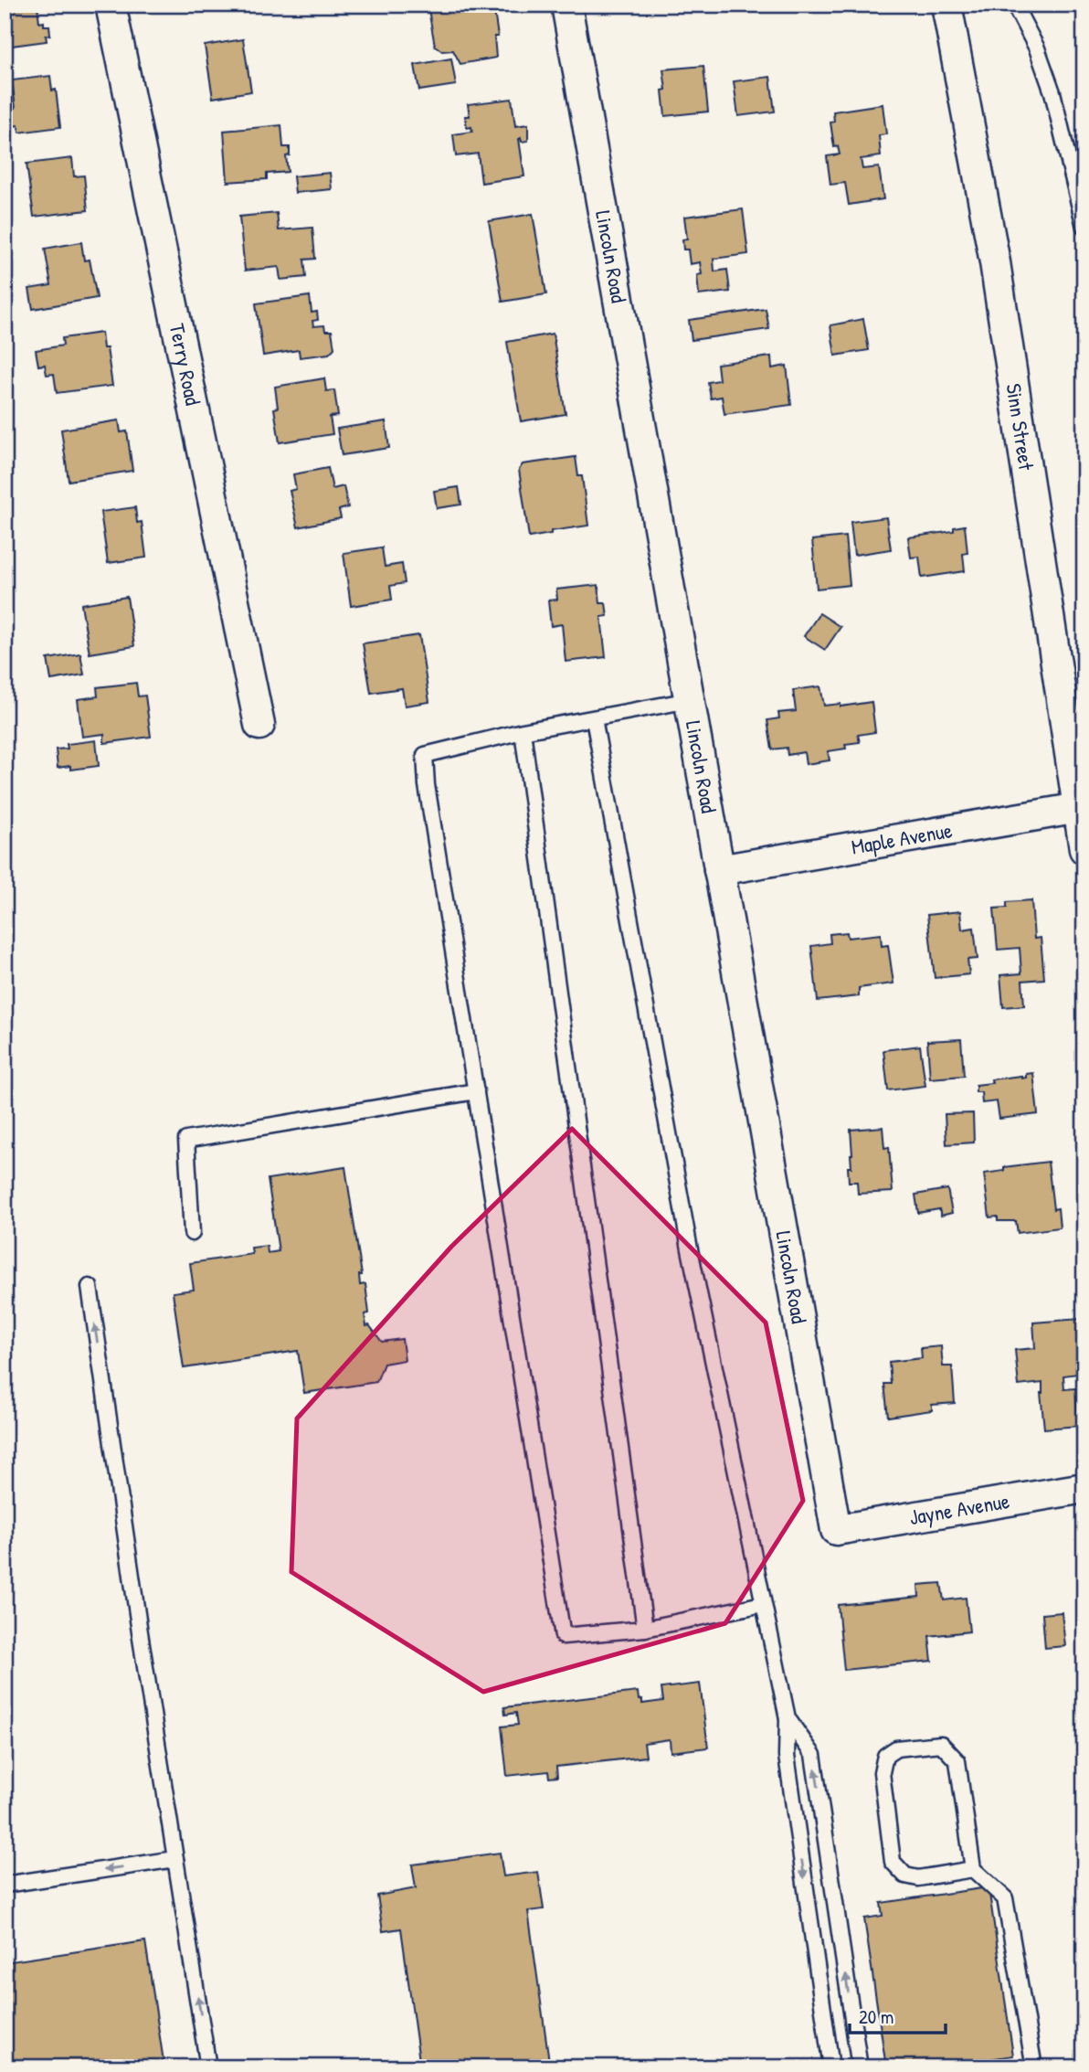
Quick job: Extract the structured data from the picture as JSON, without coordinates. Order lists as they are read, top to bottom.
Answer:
{
  "streets": {
    "street": [
      "Lincoln Road",
      "Terry Road",
      "Sinn Street",
      "Maple Avenue",
      "Jayne Avenue"
    ]
  },
  "crossings": [
    ["Lincoln Road", "Maple Avenue"],
    ["Lincoln Road", "Jayne Avenue"],
    ["Sinn Street", "Maple Avenue"]
  ],
  "scale_bar": "20 m"
}
